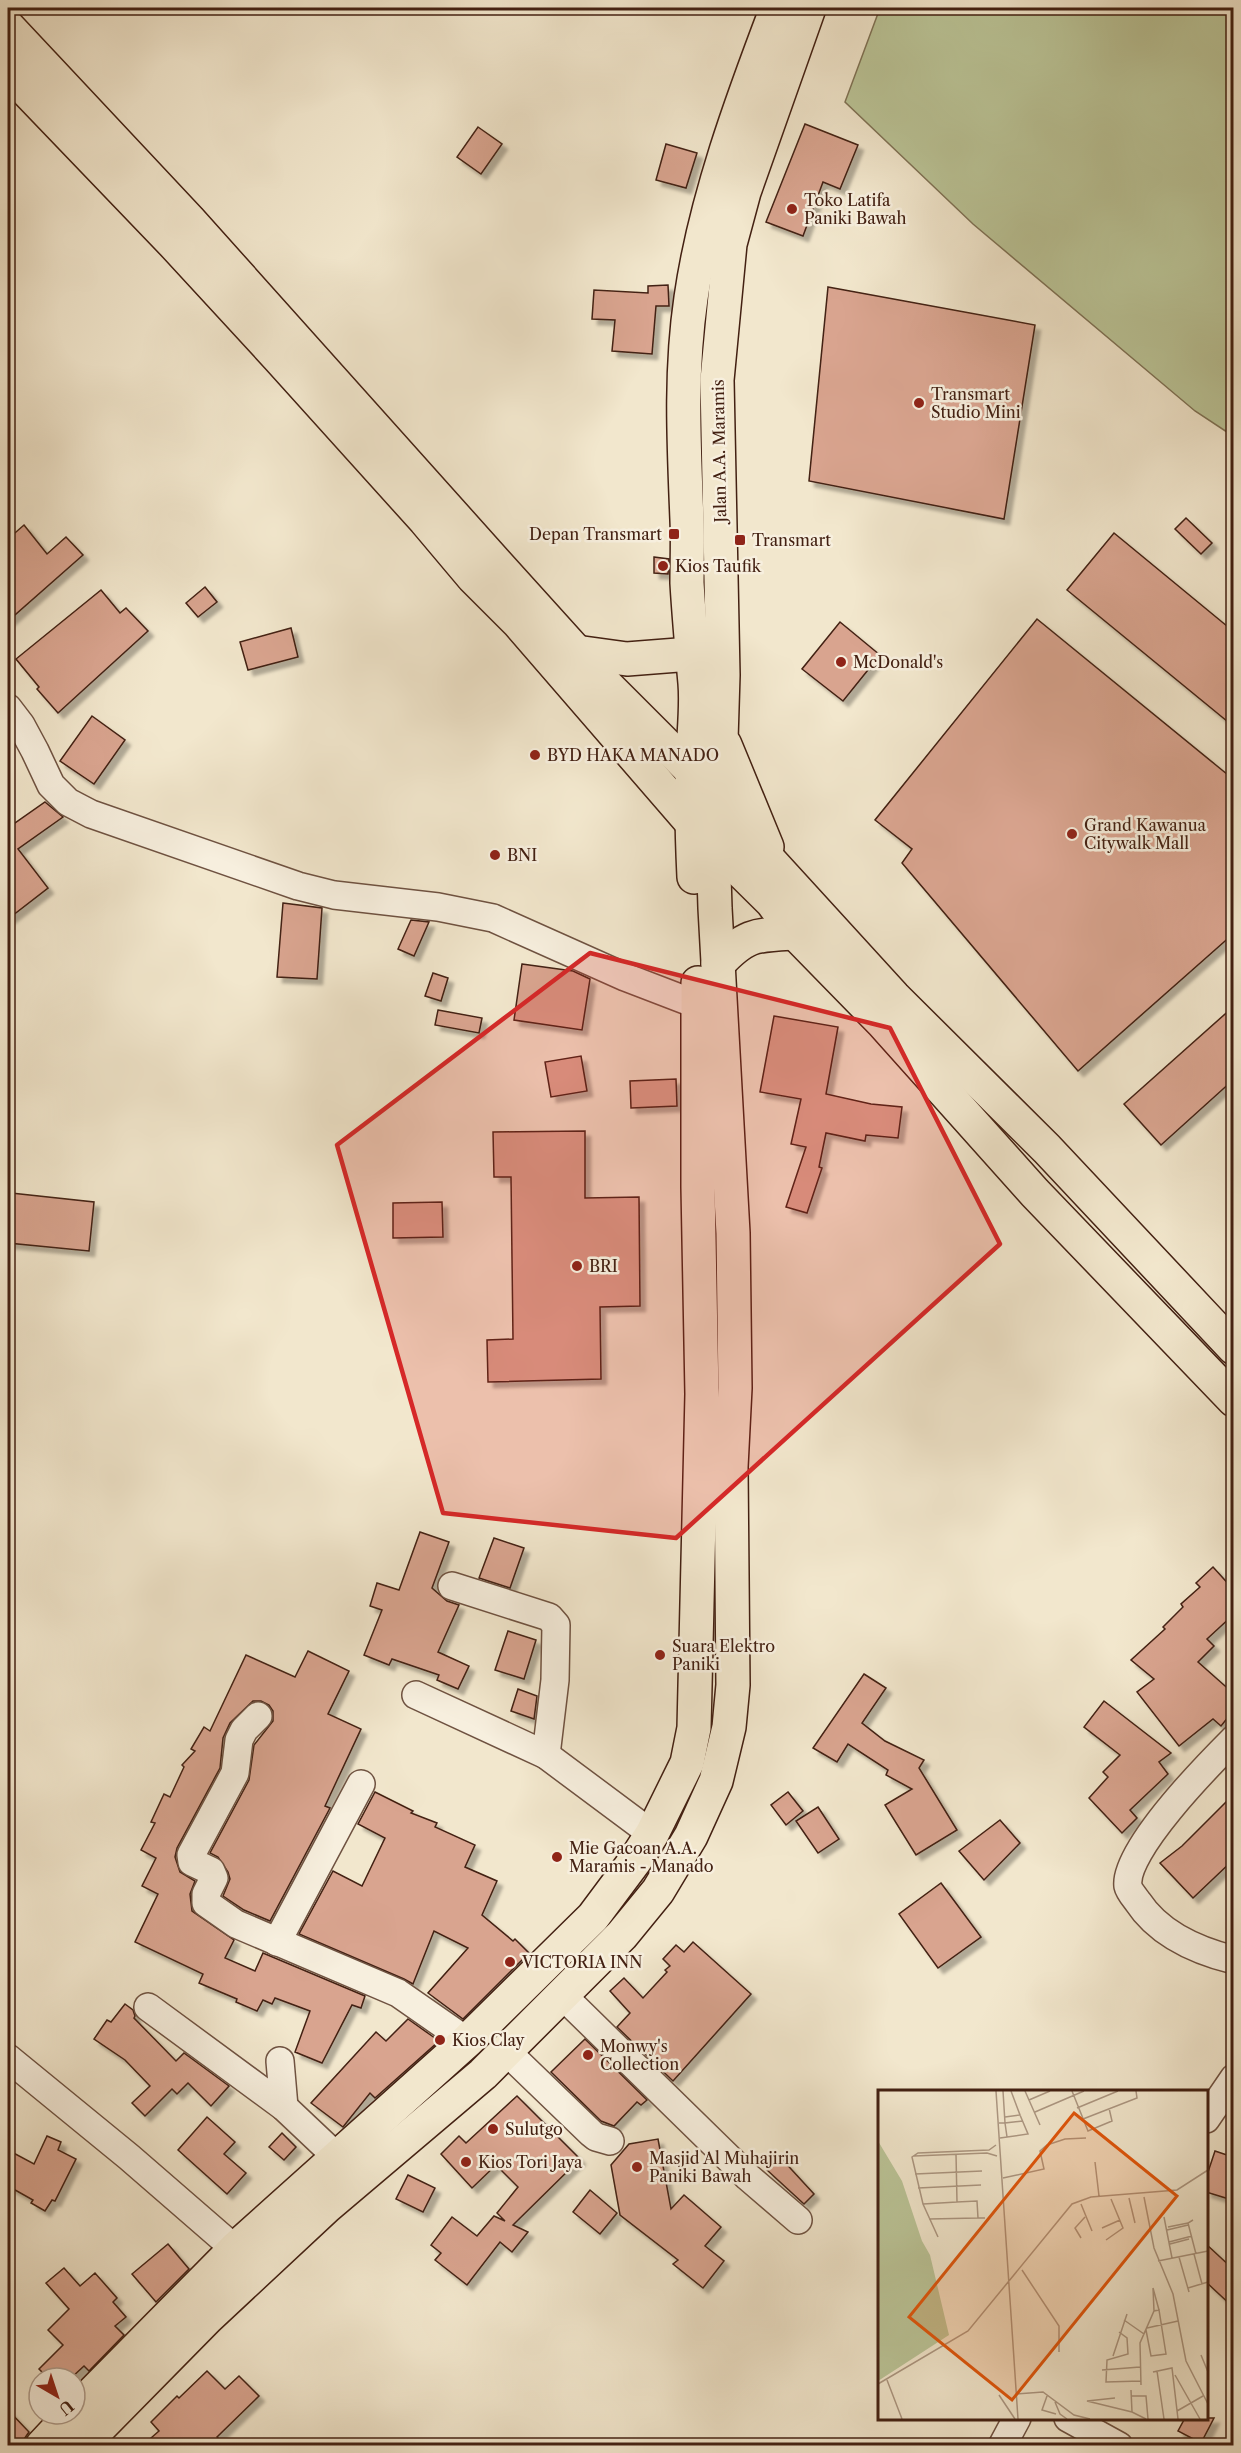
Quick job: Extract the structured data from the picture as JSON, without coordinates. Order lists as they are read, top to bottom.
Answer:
{
  "streets": {
    "highway": ["Jalan A.A. Maramis"]
  },
  "places": {
    "other": [
      "Toko Latifa Paniki Bawah",
      "Transmart Studio Mini",
      "Kios Taufik",
      "McDonald's",
      "BYD HAKA MANADO",
      "Grand Kawanua Citywalk Mall",
      "BNI",
      "BRI",
      "Suara Elektro Paniki",
      "Mie Gacoan A.A. Maramis - Manado",
      "VICTORIA INN",
      "Kios Clay",
      "Monwy's Collection",
      "Sulutgo",
      "Kios Tori Jaya",
      "Masjid Al Muhajirin Paniki Bawah"
    ],
    "transit": ["Depan Transmart", "Transmart"]
  },
  "north": "bottom right"
}
